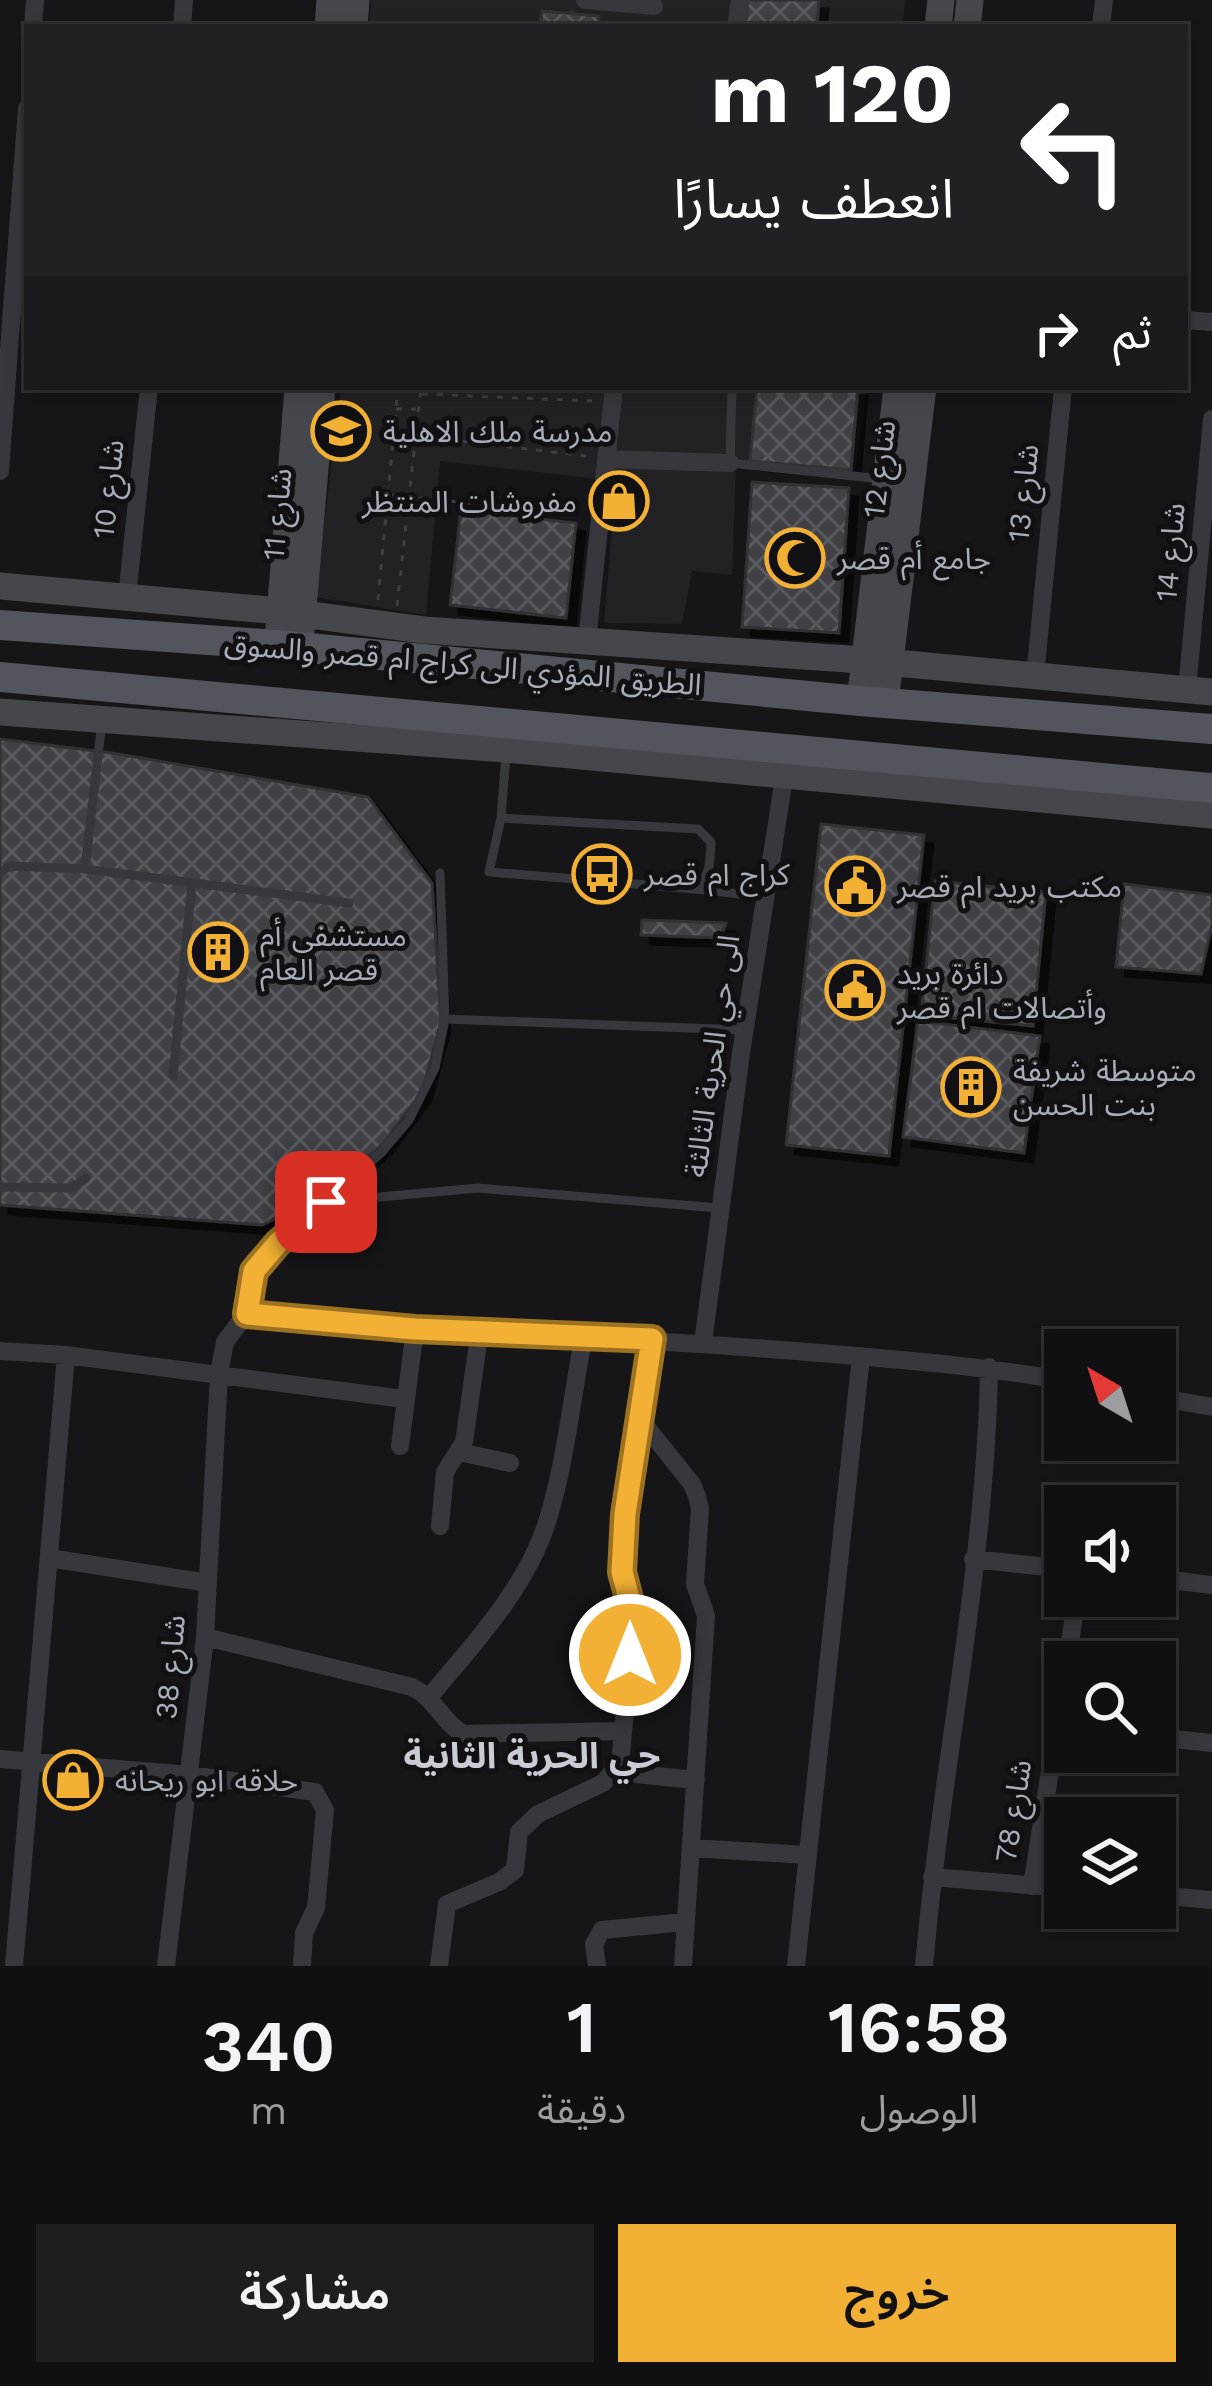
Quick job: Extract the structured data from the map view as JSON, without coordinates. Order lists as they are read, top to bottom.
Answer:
{
  "streets": {
    "main road": ["الطريق المؤدي الى كراج ام قصر والسوق"],
    "street": [
      "شارع 12",
      "شارع 10",
      "شارع 13",
      "شارع 11",
      "شارع 14",
      "الى حي الحرية الثالثة",
      "شارع 38",
      "شارع 78"
    ]
  },
  "crossings": [
    ["شارع 12", "الطريق المؤدي الى كراج ام قصر والسوق"],
    ["شارع 11", "الطريق المؤدي الى كراج ام قصر والسوق"]
  ],
  "districts": ["حي الحرية الثانية"],
  "places": {
    "school or university": ["مدرسة ملك الاهلية"],
    "shop": ["مفروشات المنتظر", "حلاقه ابو ريحانه"],
    "mosque": ["جامع أم قصر"],
    "bus stop": ["كراج ام قصر"],
    "public building": ["مكتب بريد ام قصر", "دائرة بريد وأتصالات ام قصر"],
    "building": ["مستشفى أم قصر العام", "متوسطة شريفة بنت الحسن"]
  },
  "north": "top left",
  "page": {
    "turn": ["120 m", "انعطف يسارًا"],
    "then": "ثم",
    "eta": [
      "16:58",
      "الوصول",
      "1",
      "دقيقة",
      "340",
      "m"
    ],
    "buttons": ["خروج", "مشاركة"]
  }
}
